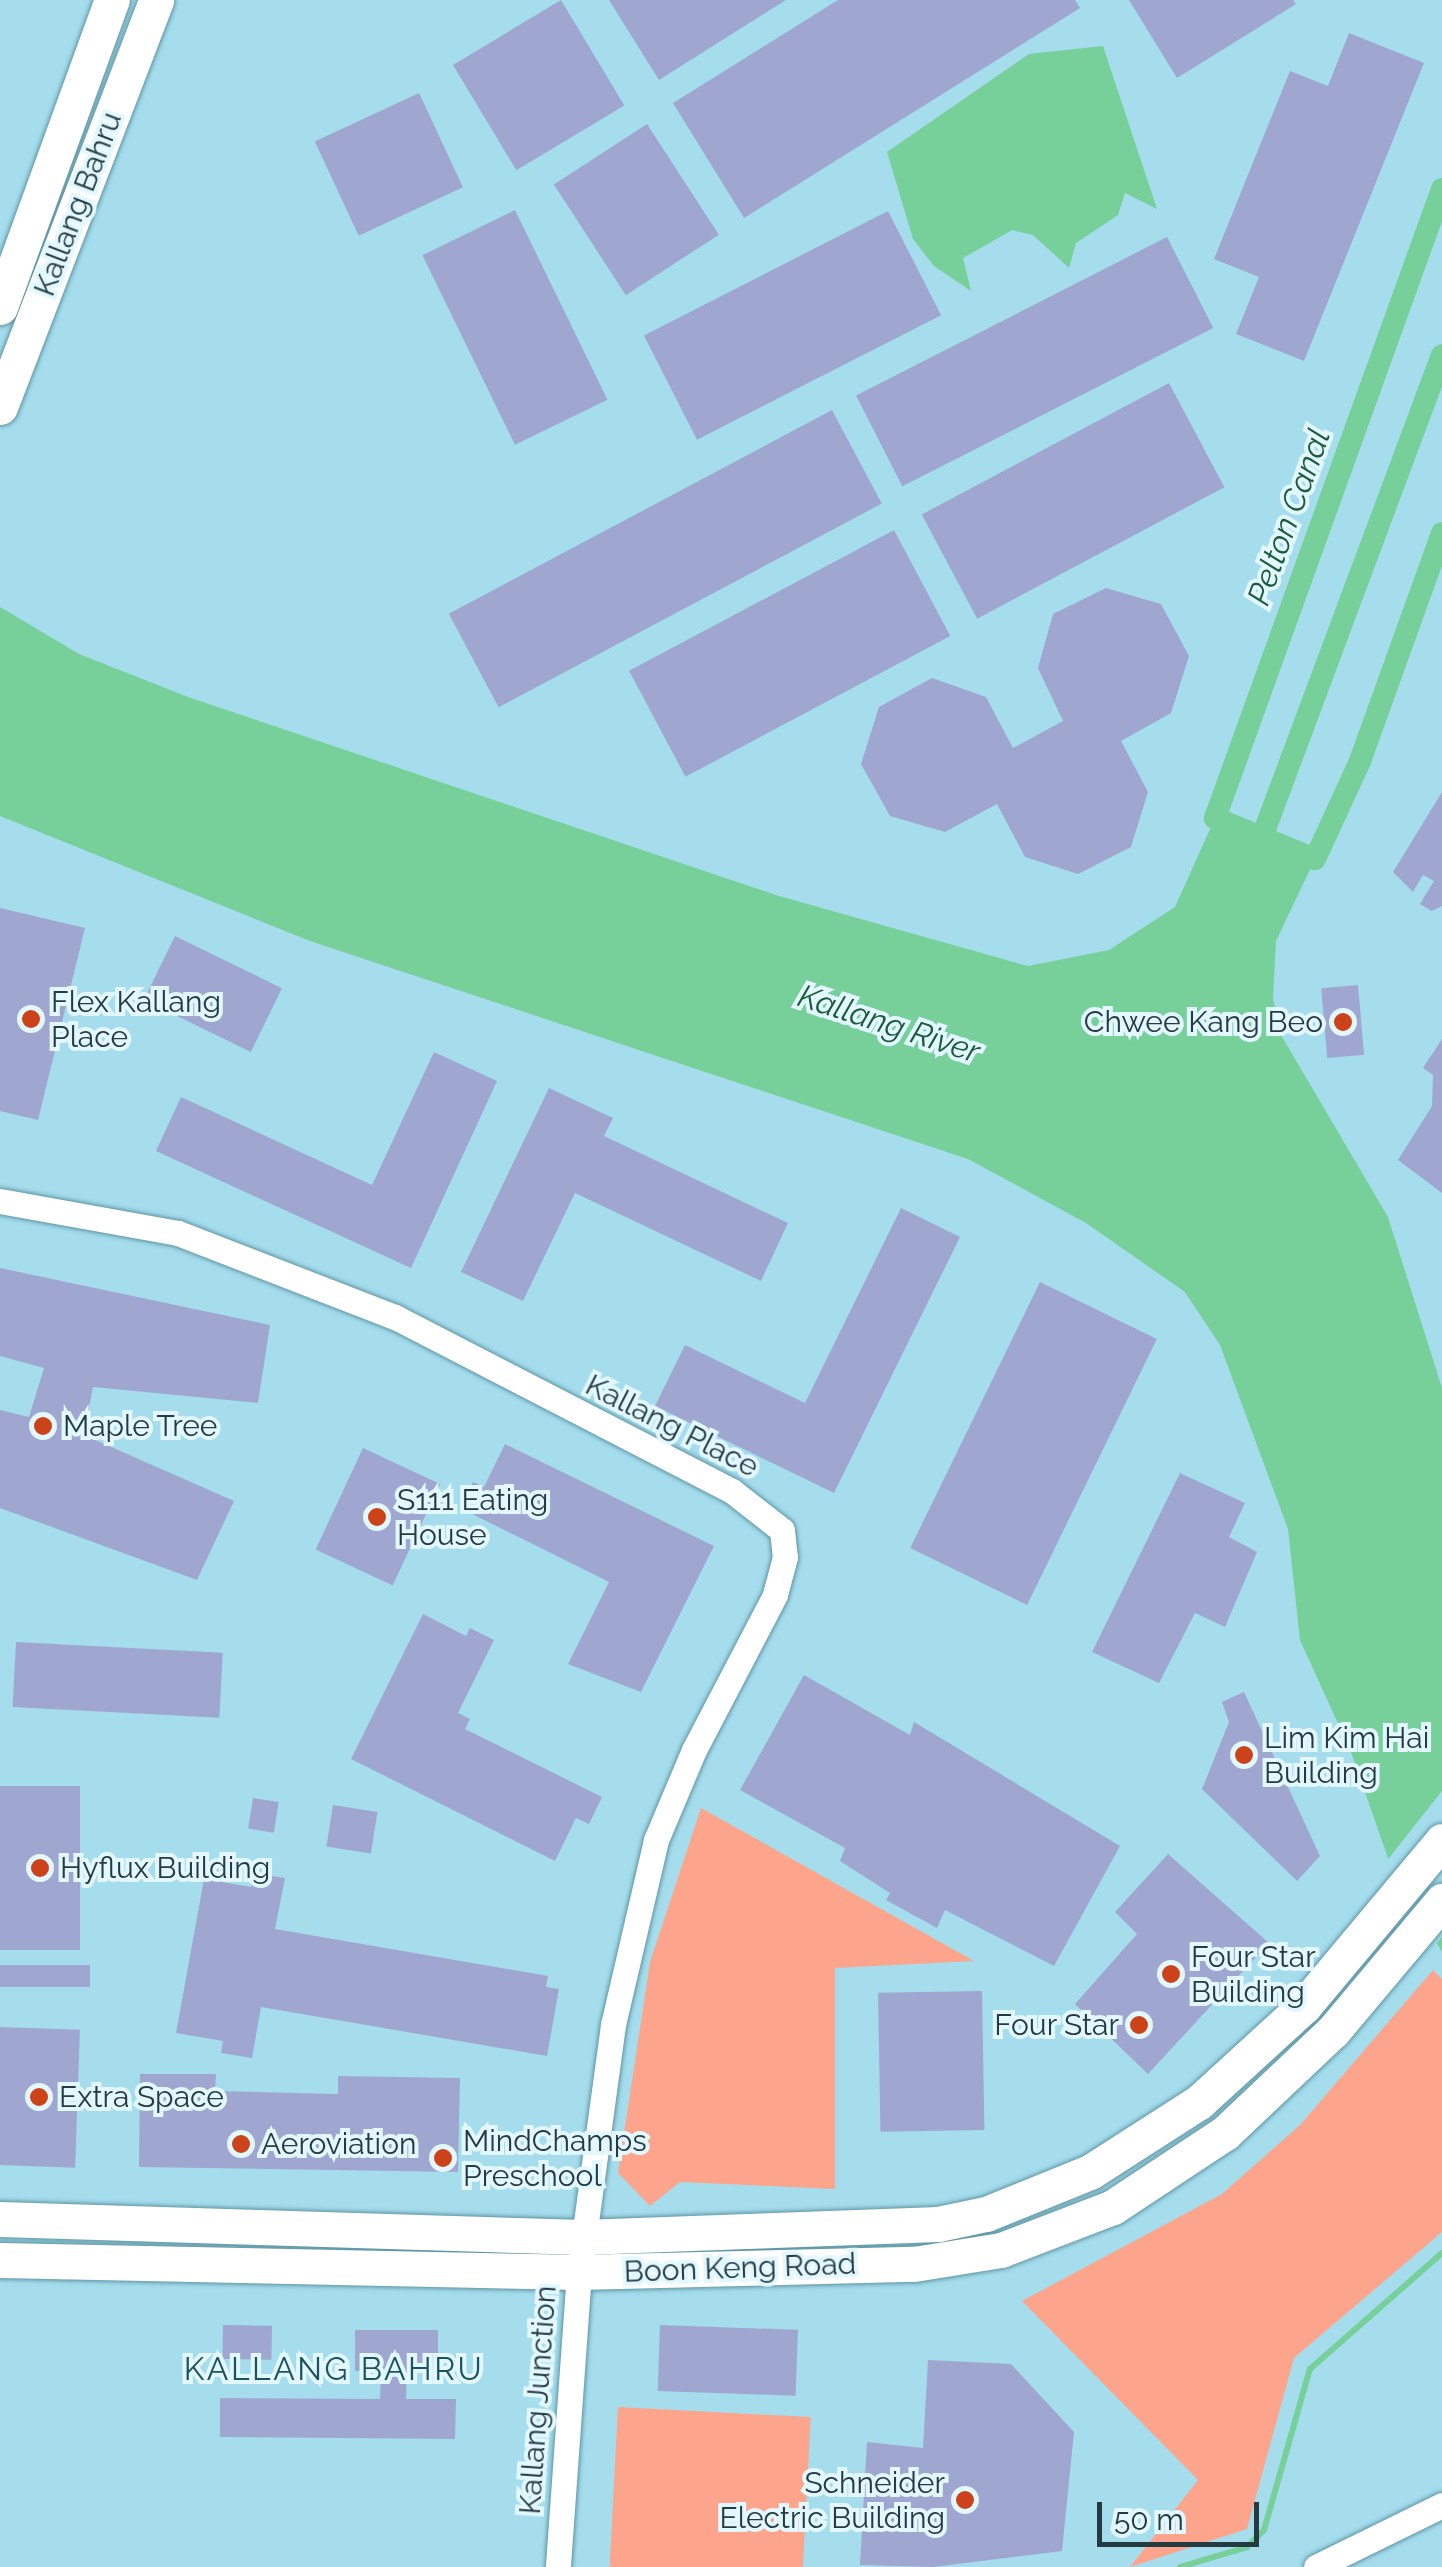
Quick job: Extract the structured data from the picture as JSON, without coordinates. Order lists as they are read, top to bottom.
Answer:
{
  "streets": {
    "main road": ["Kallang Bahru", "Boon Keng Road"],
    "street": ["Kallang Place", "Kallang Junction"]
  },
  "crossings": [
    ["Kallang Place", "Boon Keng Road"],
    ["Kallang Place", "Kallang Junction"],
    ["Boon Keng Road", "Kallang Junction"]
  ],
  "districts": ["KALLANG BAHRU"],
  "water": ["Pelton Canal", "Kallang River"],
  "places": [
    "Flex Kallang Place",
    "Chwee Kang Beo",
    "Maple Tree",
    "S111 Eating House",
    "Lim Kim Hai Building",
    "Hyflux Building",
    "Four Star Building",
    "Four Star",
    "Extra Space",
    "Aeroviation",
    "MindChamps Preschool",
    "Schneider Electric Building"
  ],
  "scale_bar": "50 m"
}
